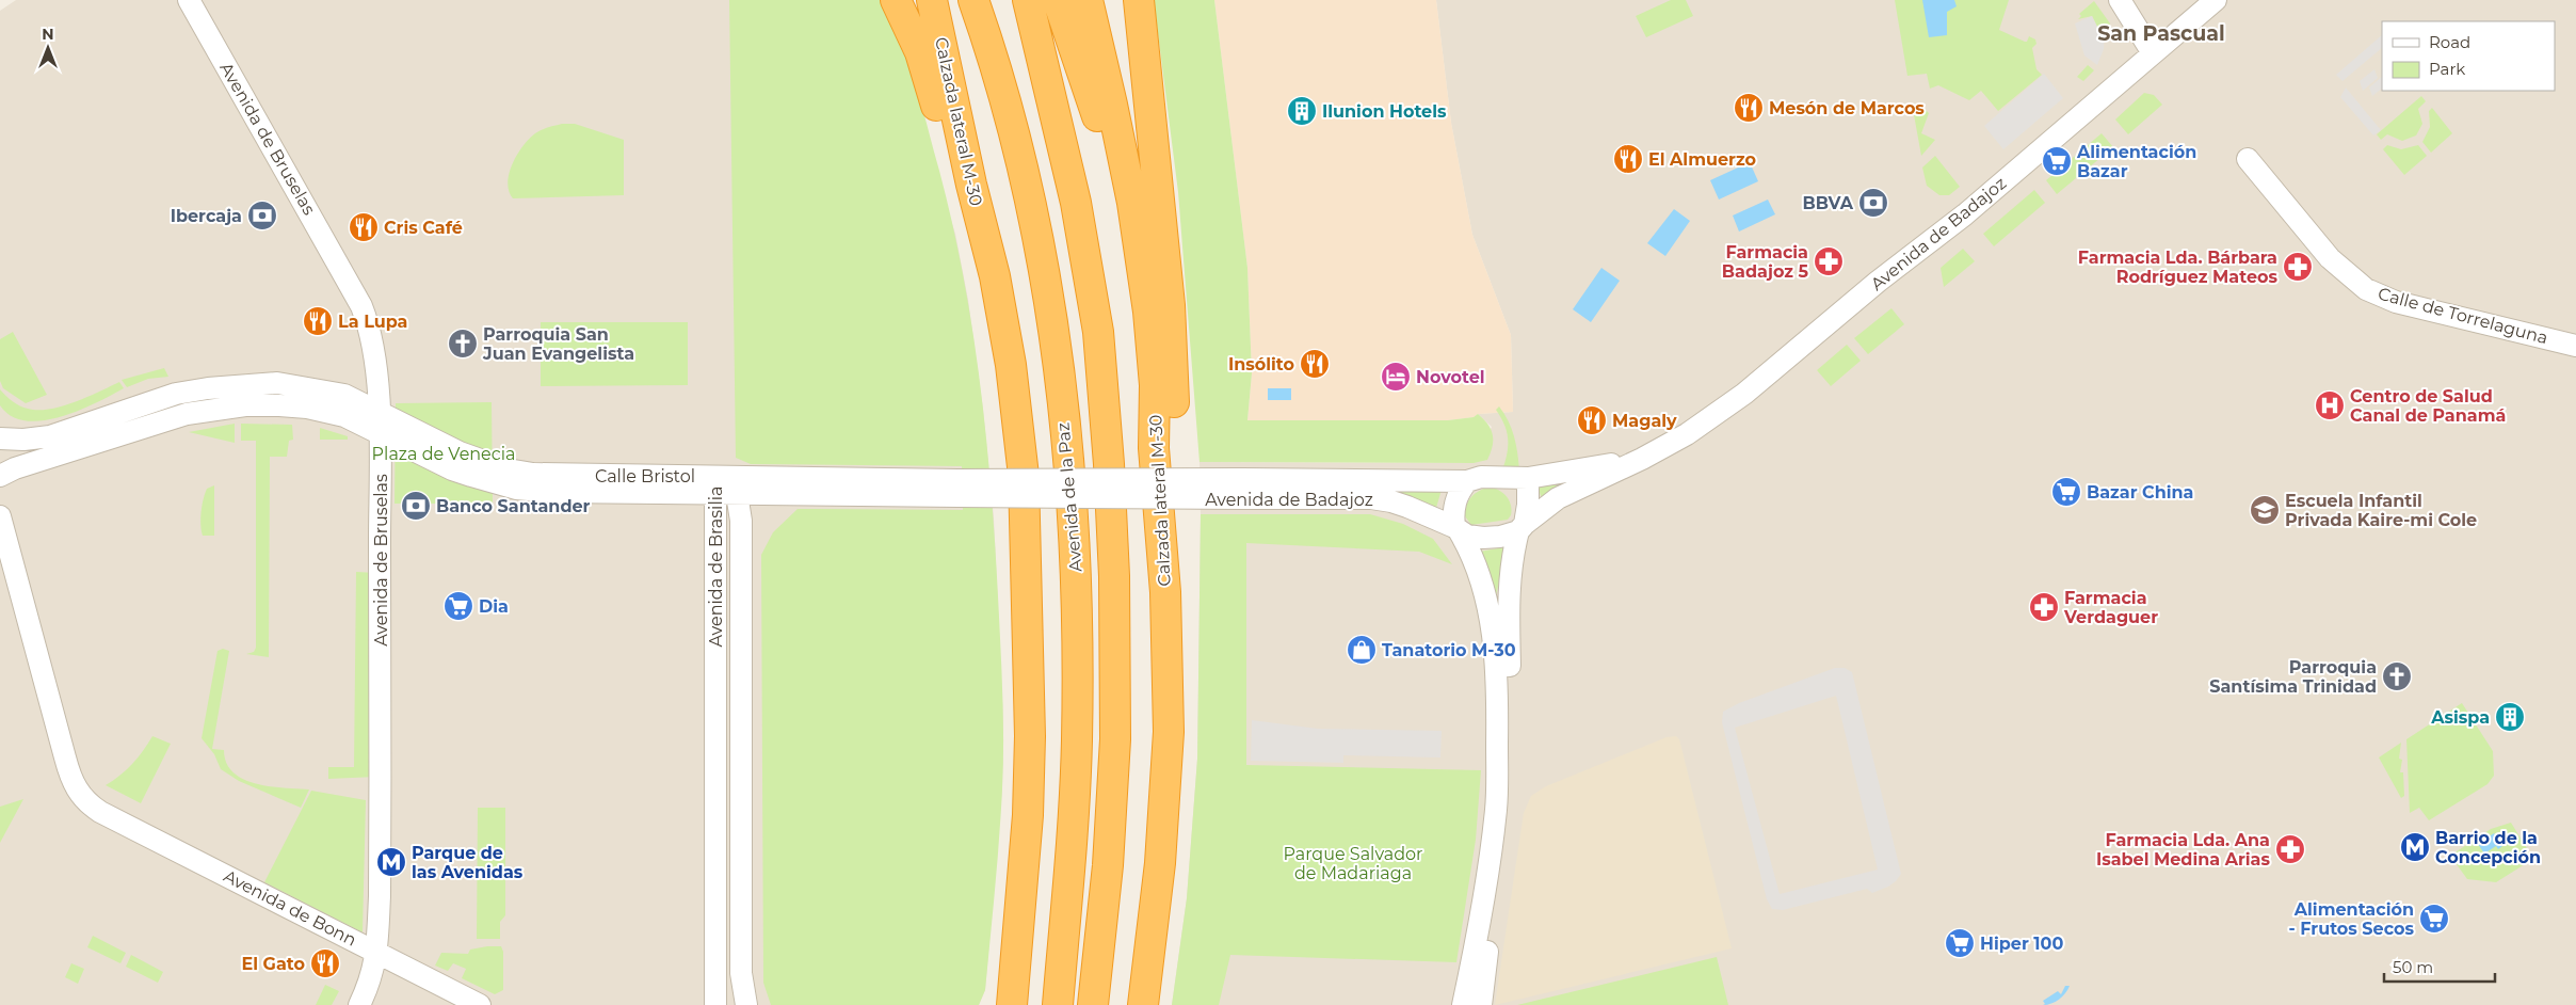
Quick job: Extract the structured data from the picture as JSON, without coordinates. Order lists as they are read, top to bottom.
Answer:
{
  "streets": {
    "highway": ["Calzada lateral M-30", "Avenida de la Paz"],
    "street": [
      "Avenida de Bruselas",
      "Avenida de Badajoz",
      "Calle de Torrelaguna",
      "Calle Bristol",
      "Avenida de Brasilia",
      "Avenida de Bonn"
    ]
  },
  "crossings": [
    ["Avenida de Bruselas", "Calle Bristol"],
    ["Avenida de Bruselas", "Avenida de Bonn"],
    ["Avenida de Badajoz", "Calle Bristol"],
    ["Calle Bristol", "Avenida de Brasilia"]
  ],
  "districts": ["San Pascual"],
  "parks": ["Plaza de Venecia", "Parque Salvador de Madariaga"],
  "places": {
    "restaurant": [
      "Mesón de Marcos",
      "El Almuerzo",
      "Cris Café",
      "La Lupa",
      "Insólito",
      "Magaly",
      "El Gato"
    ],
    "building": ["Ilunion Hotels", "Asispa"],
    "supermarket": [
      "Alimentación Bazar",
      "Bazar China",
      "Dia",
      "Alimentación - Frutos Secos",
      "Hiper 100"
    ],
    "bank": ["BBVA", "Ibercaja", "Banco Santander"],
    "pharmacy": [
      "Farmacia Badajoz 5",
      "Farmacia Lda. Bárbara Rodríguez Mateos",
      "Farmacia Verdaguer",
      "Farmacia Lda. Ana Isabel Medina Arias"
    ],
    "church": ["Parroquia San Juan Evangelista", "Parroquia Santísima Trinidad"],
    "hotel": ["Novotel"],
    "hospital": ["Centro de Salud Canal de Panamá"],
    "school or university": ["Escuela Infantil Privada Kaire-mi Cole"],
    "shop": ["Tanatorio M-30"],
    "metro station": ["Barrio de la Concepción", "Parque de las Avenidas"]
  },
  "legend": ["Road", "Park"],
  "scale_bar": "50 m",
  "north": "top"
}
